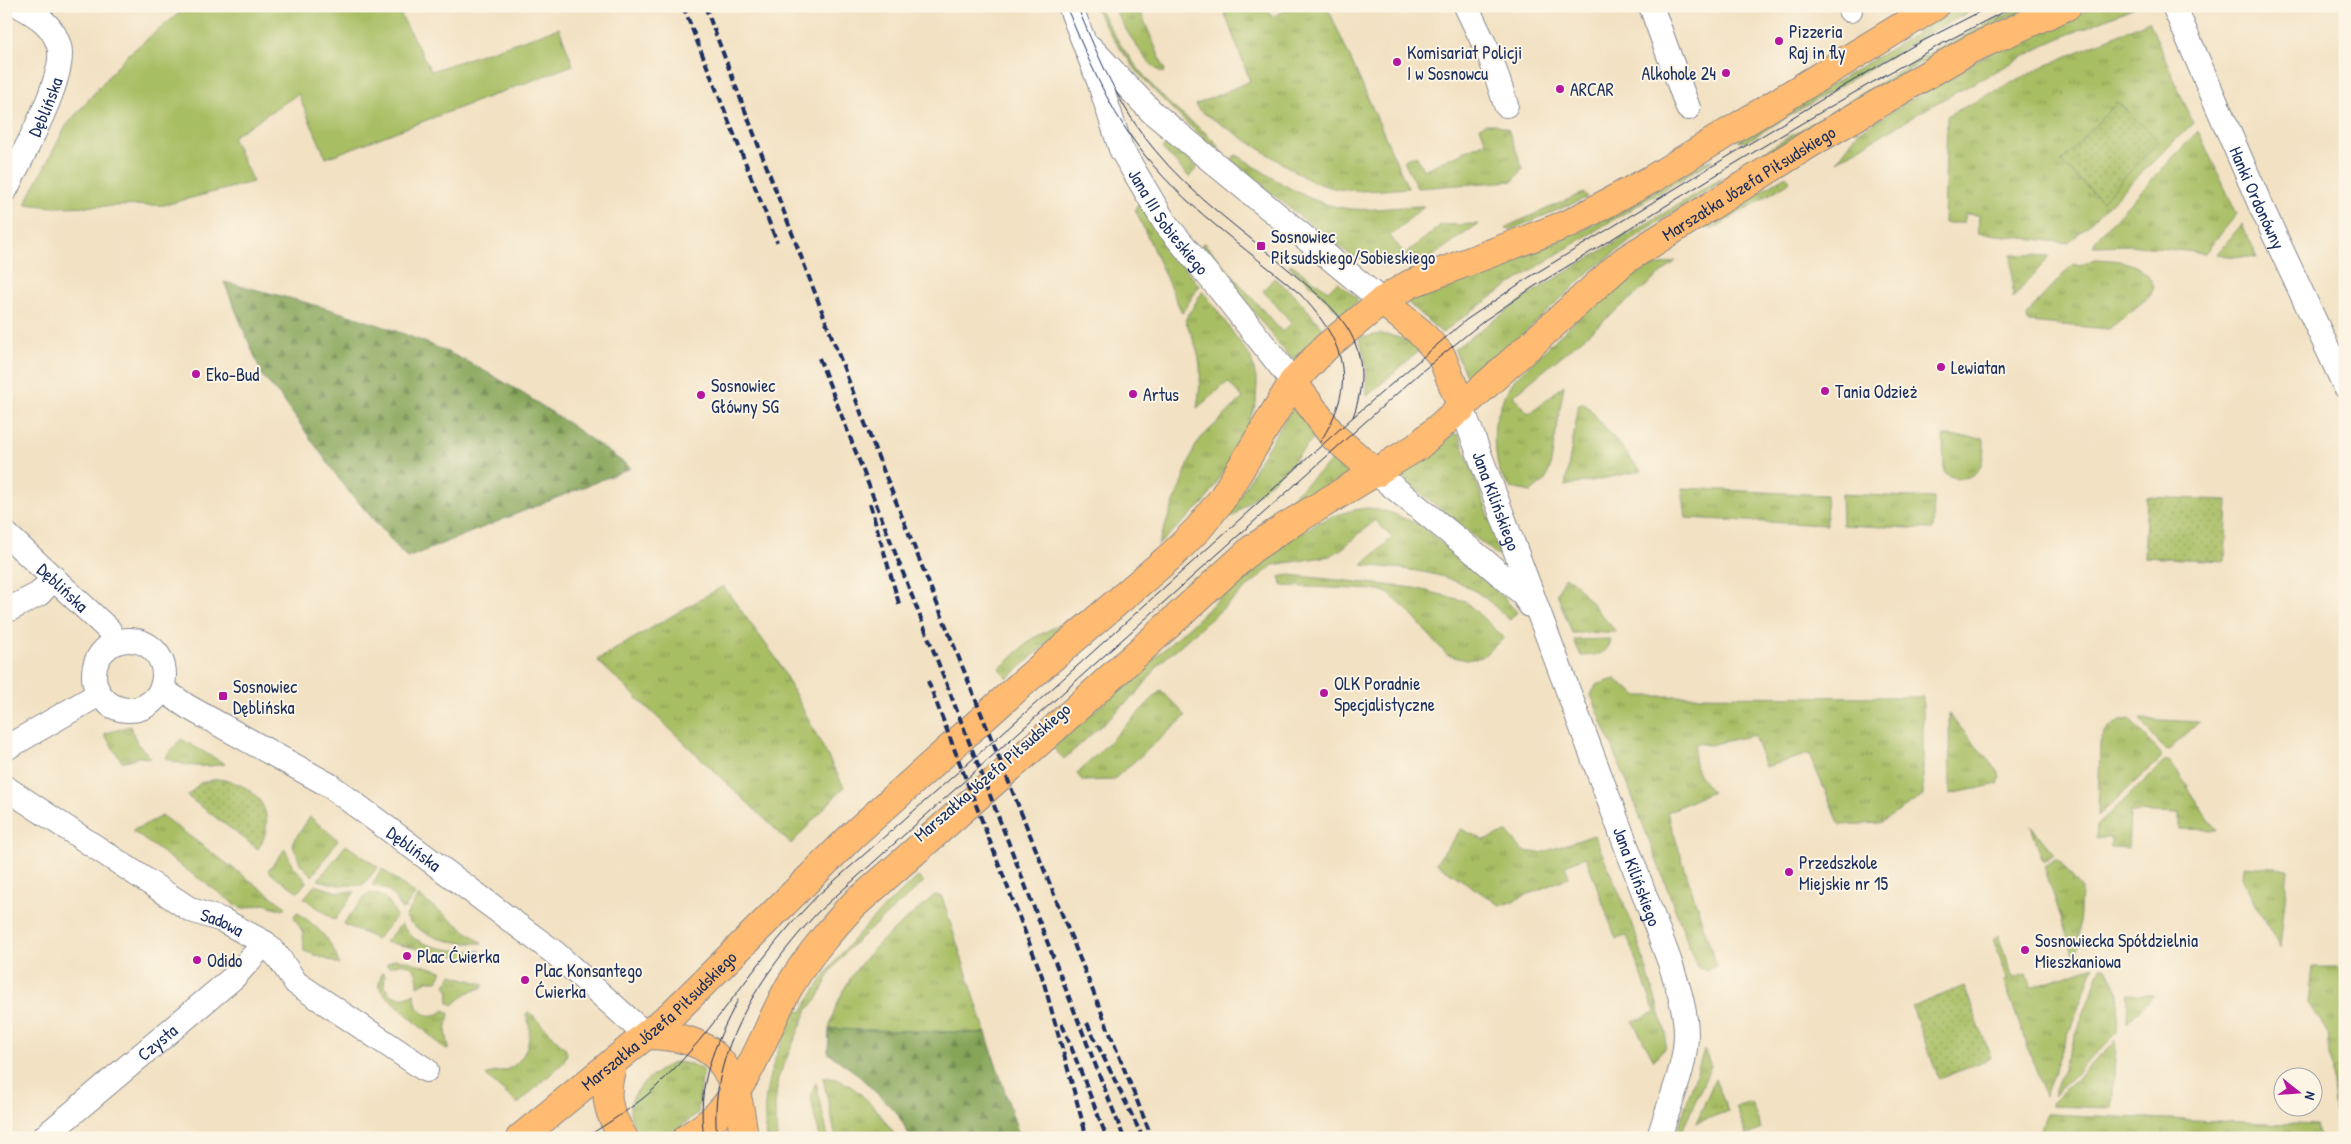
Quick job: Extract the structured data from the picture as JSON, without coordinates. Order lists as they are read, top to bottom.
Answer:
{
  "streets": {
    "main road": ["Marszałka Józefa Piłsudskiego"],
    "street": [
      "Dęblińska",
      "Hanki Ordonówny",
      "Jana III Sobieskiego",
      "Jana Kilińskiego",
      "Sadowa",
      "Czysta"
    ]
  },
  "crossings": [
    ["Dęblińska", "Marszałka Józefa Piłsudskiego"],
    ["Marszałka Józefa Piłsudskiego", "Jana III Sobieskiego"],
    ["Marszałka Józefa Piłsudskiego", "Jana Kilińskiego"],
    ["Jana III Sobieskiego", "Jana Kilińskiego"],
    ["Sadowa", "Czysta"]
  ],
  "places": {
    "other": [
      "Pizzeria Raj in fly",
      "Komisariat Policji I w Sosnowcu",
      "Alkohole 24",
      "ARCAR",
      "Lewiatan",
      "Eko-Bud",
      "Tania Odzież",
      "Artus",
      "Sosnowiec Główny SG",
      "OLK Poradnie Specjalistyczne",
      "Przedszkole Miejskie nr 15",
      "Sosnowiecka Spółdzielnia Mieszkaniowa",
      "Plac Ćwierka",
      "Odido",
      "Plac Konsantego Ćwierka"
    ],
    "transit": ["Sosnowiec Piłsudskiego/Sobieskiego", "Sosnowiec Dęblińska"]
  },
  "north": "right"
}
